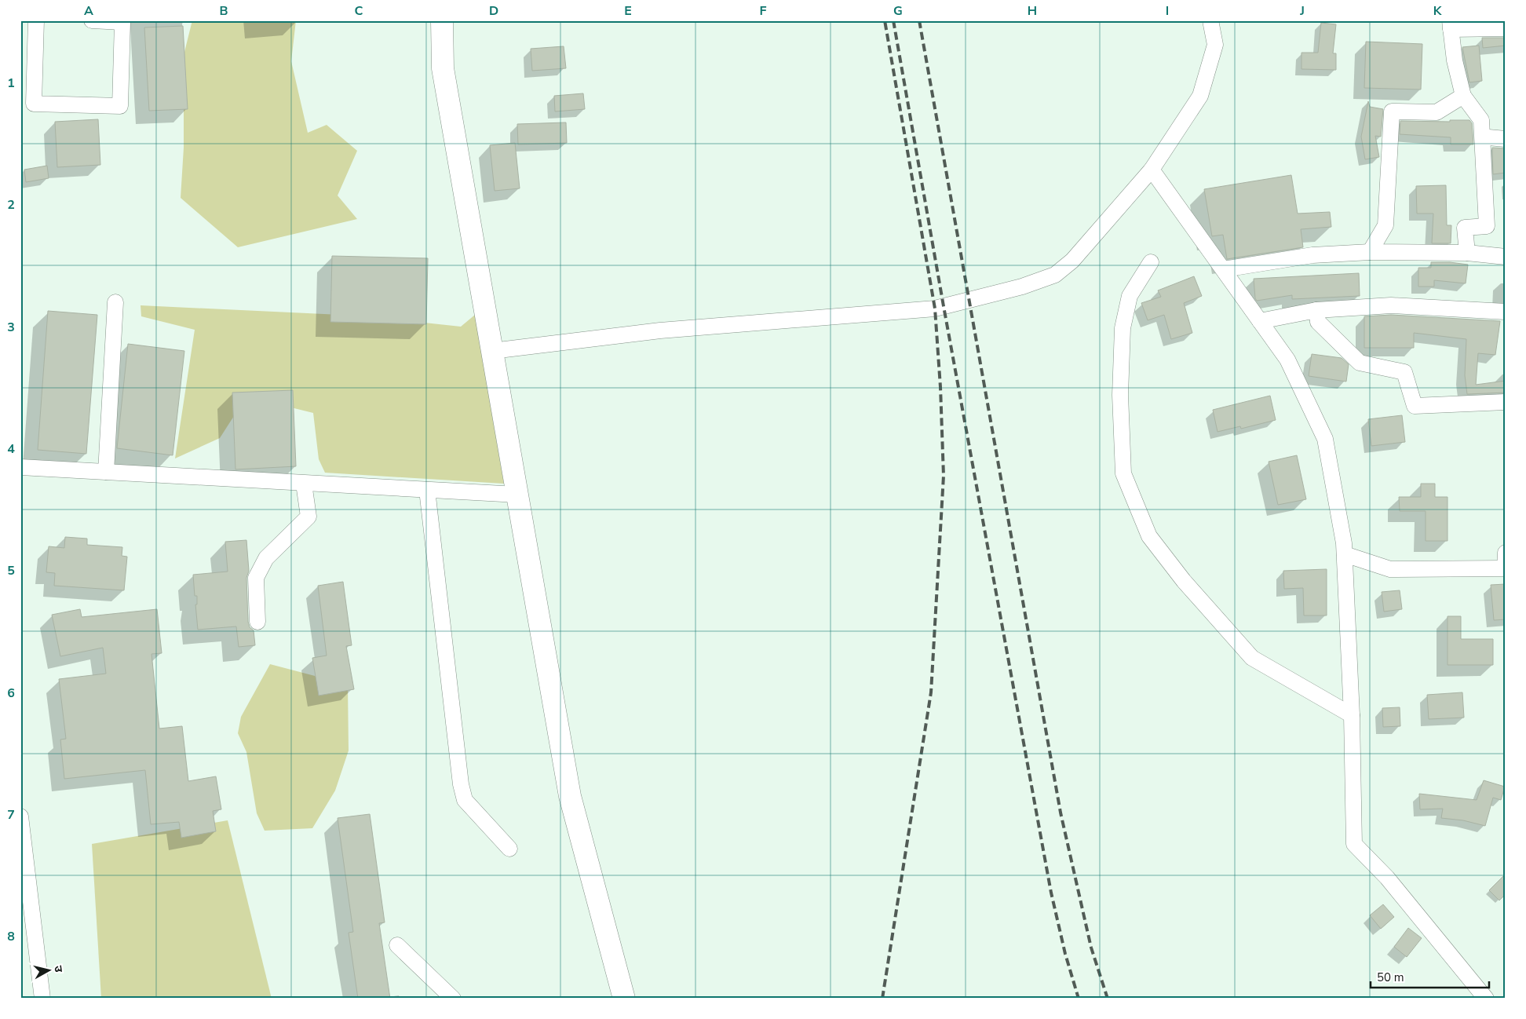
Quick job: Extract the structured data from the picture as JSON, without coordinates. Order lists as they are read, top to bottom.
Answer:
{
  "scale_bar": "50 m",
  "north": "right",
  "grid": {
    "columns": [
      "A",
      "B",
      "C",
      "D",
      "E",
      "F",
      "G",
      "H",
      "I",
      "J",
      "K"
    ],
    "rows": [
      "1",
      "2",
      "3",
      "4",
      "5",
      "6",
      "7",
      "8"
    ]
  }
}
